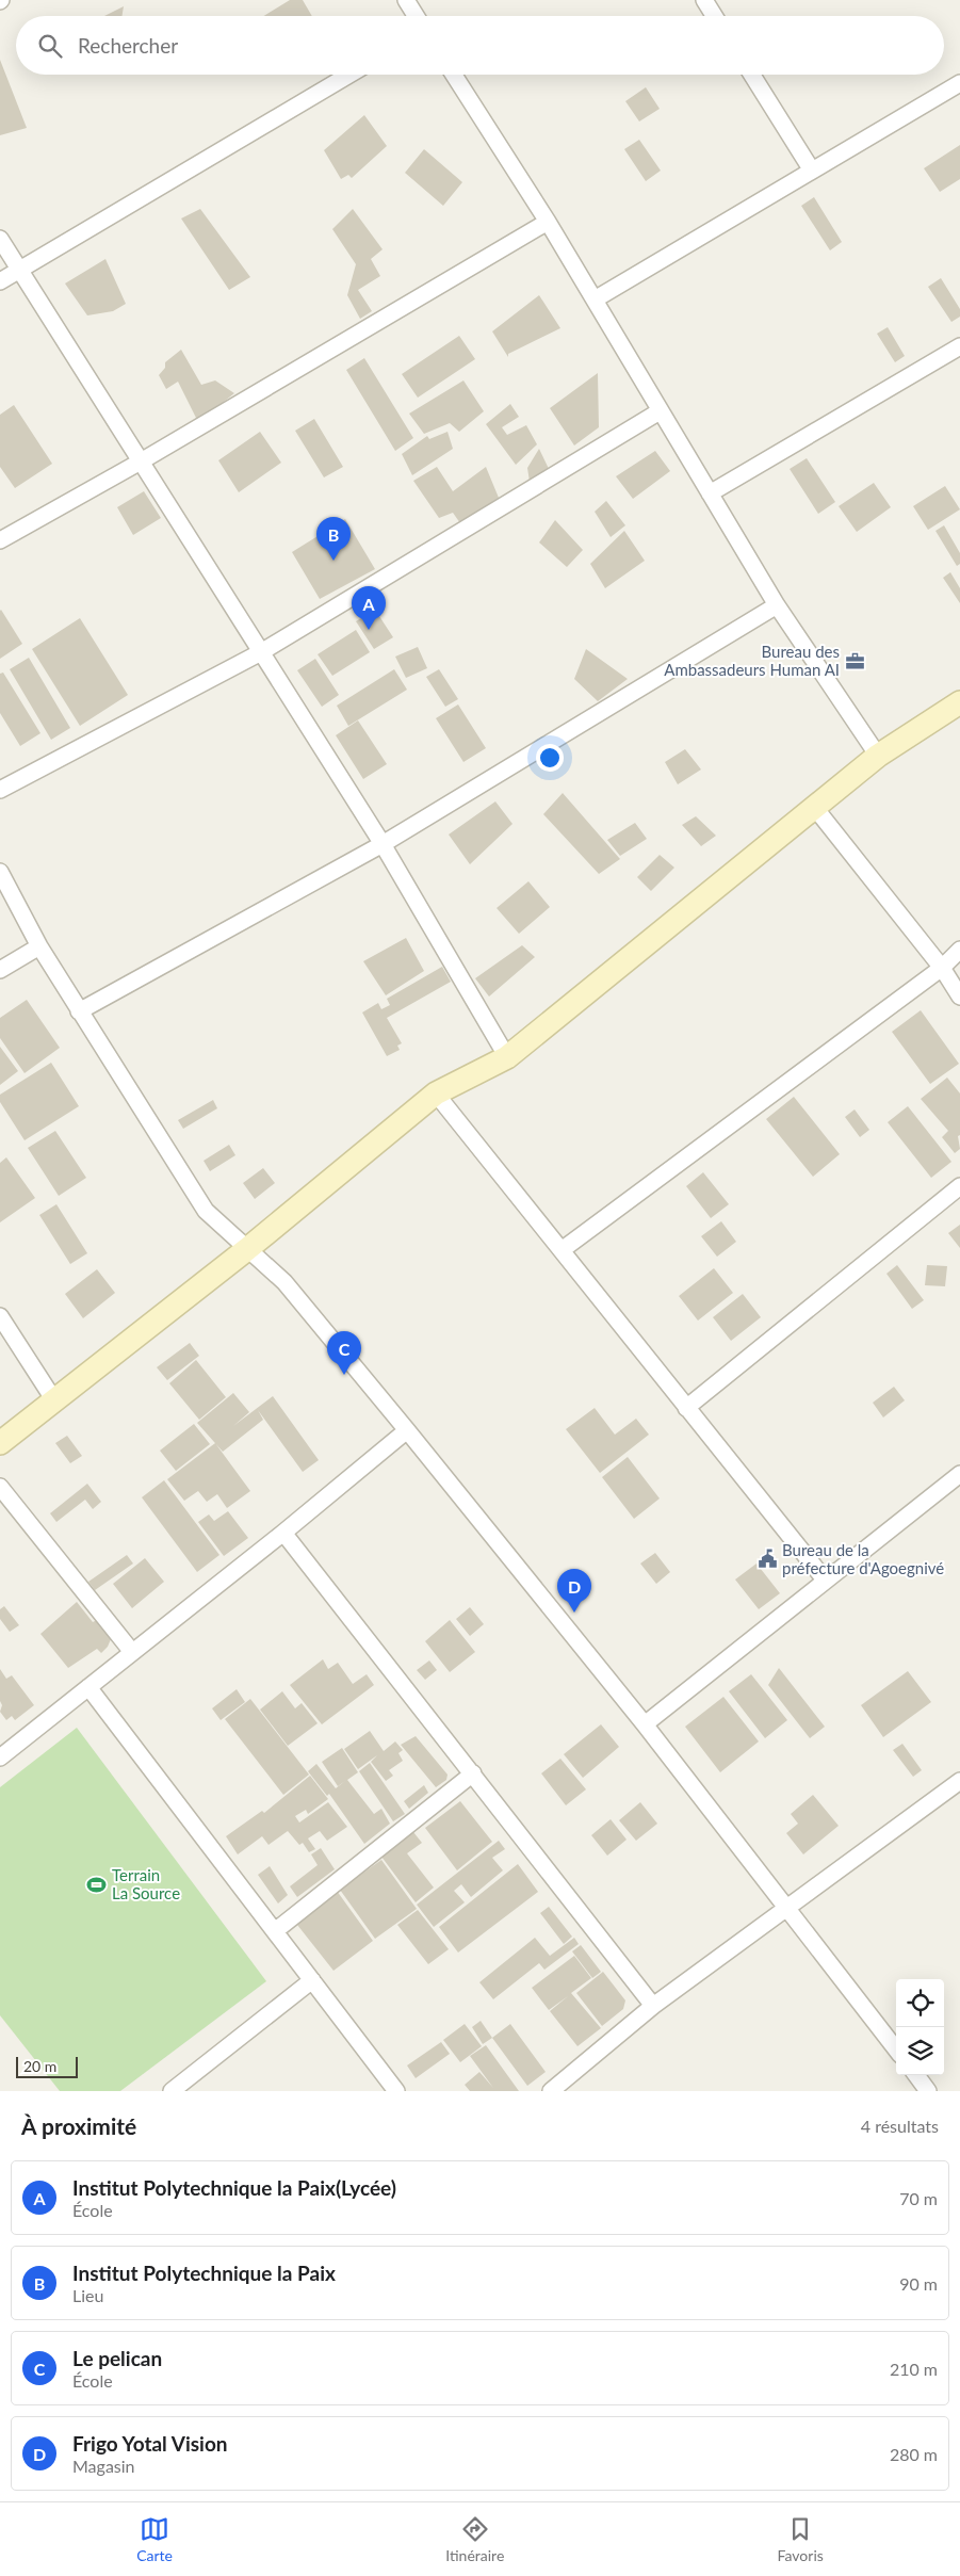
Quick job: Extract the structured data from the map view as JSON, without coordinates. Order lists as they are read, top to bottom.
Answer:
{
  "places": {
    "office": ["Bureau des Ambassadeurs Human AI"],
    "public building": ["Bureau de la préfecture d'Agoegnivé"],
    "sports": ["Terrain La Source"]
  },
  "scale_bar": "20 m",
  "page": {
    "search": "Rechercher",
    "pins": [
      "B",
      "A",
      "C",
      "D"
    ],
    "scale": "20 m",
    "heading": ["À proximité", "4 résultats"],
    "list": [
      {
        "mark": "A",
        "name": "Institut Polytechnique la Paix(Lycée)",
        "note": "École",
        "value": "70 m"
      },
      {
        "mark": "B",
        "name": "Institut Polytechnique la Paix",
        "note": "Lieu",
        "value": "90 m"
      },
      {
        "mark": "C",
        "name": "Le pelican",
        "note": "École",
        "value": "210 m"
      },
      {
        "mark": "D",
        "name": "Frigo Yotal Vision",
        "note": "Magasin",
        "value": "280 m"
      }
    ],
    "nav": ["Carte", "Itinéraire", "Favoris"]
  }
}
